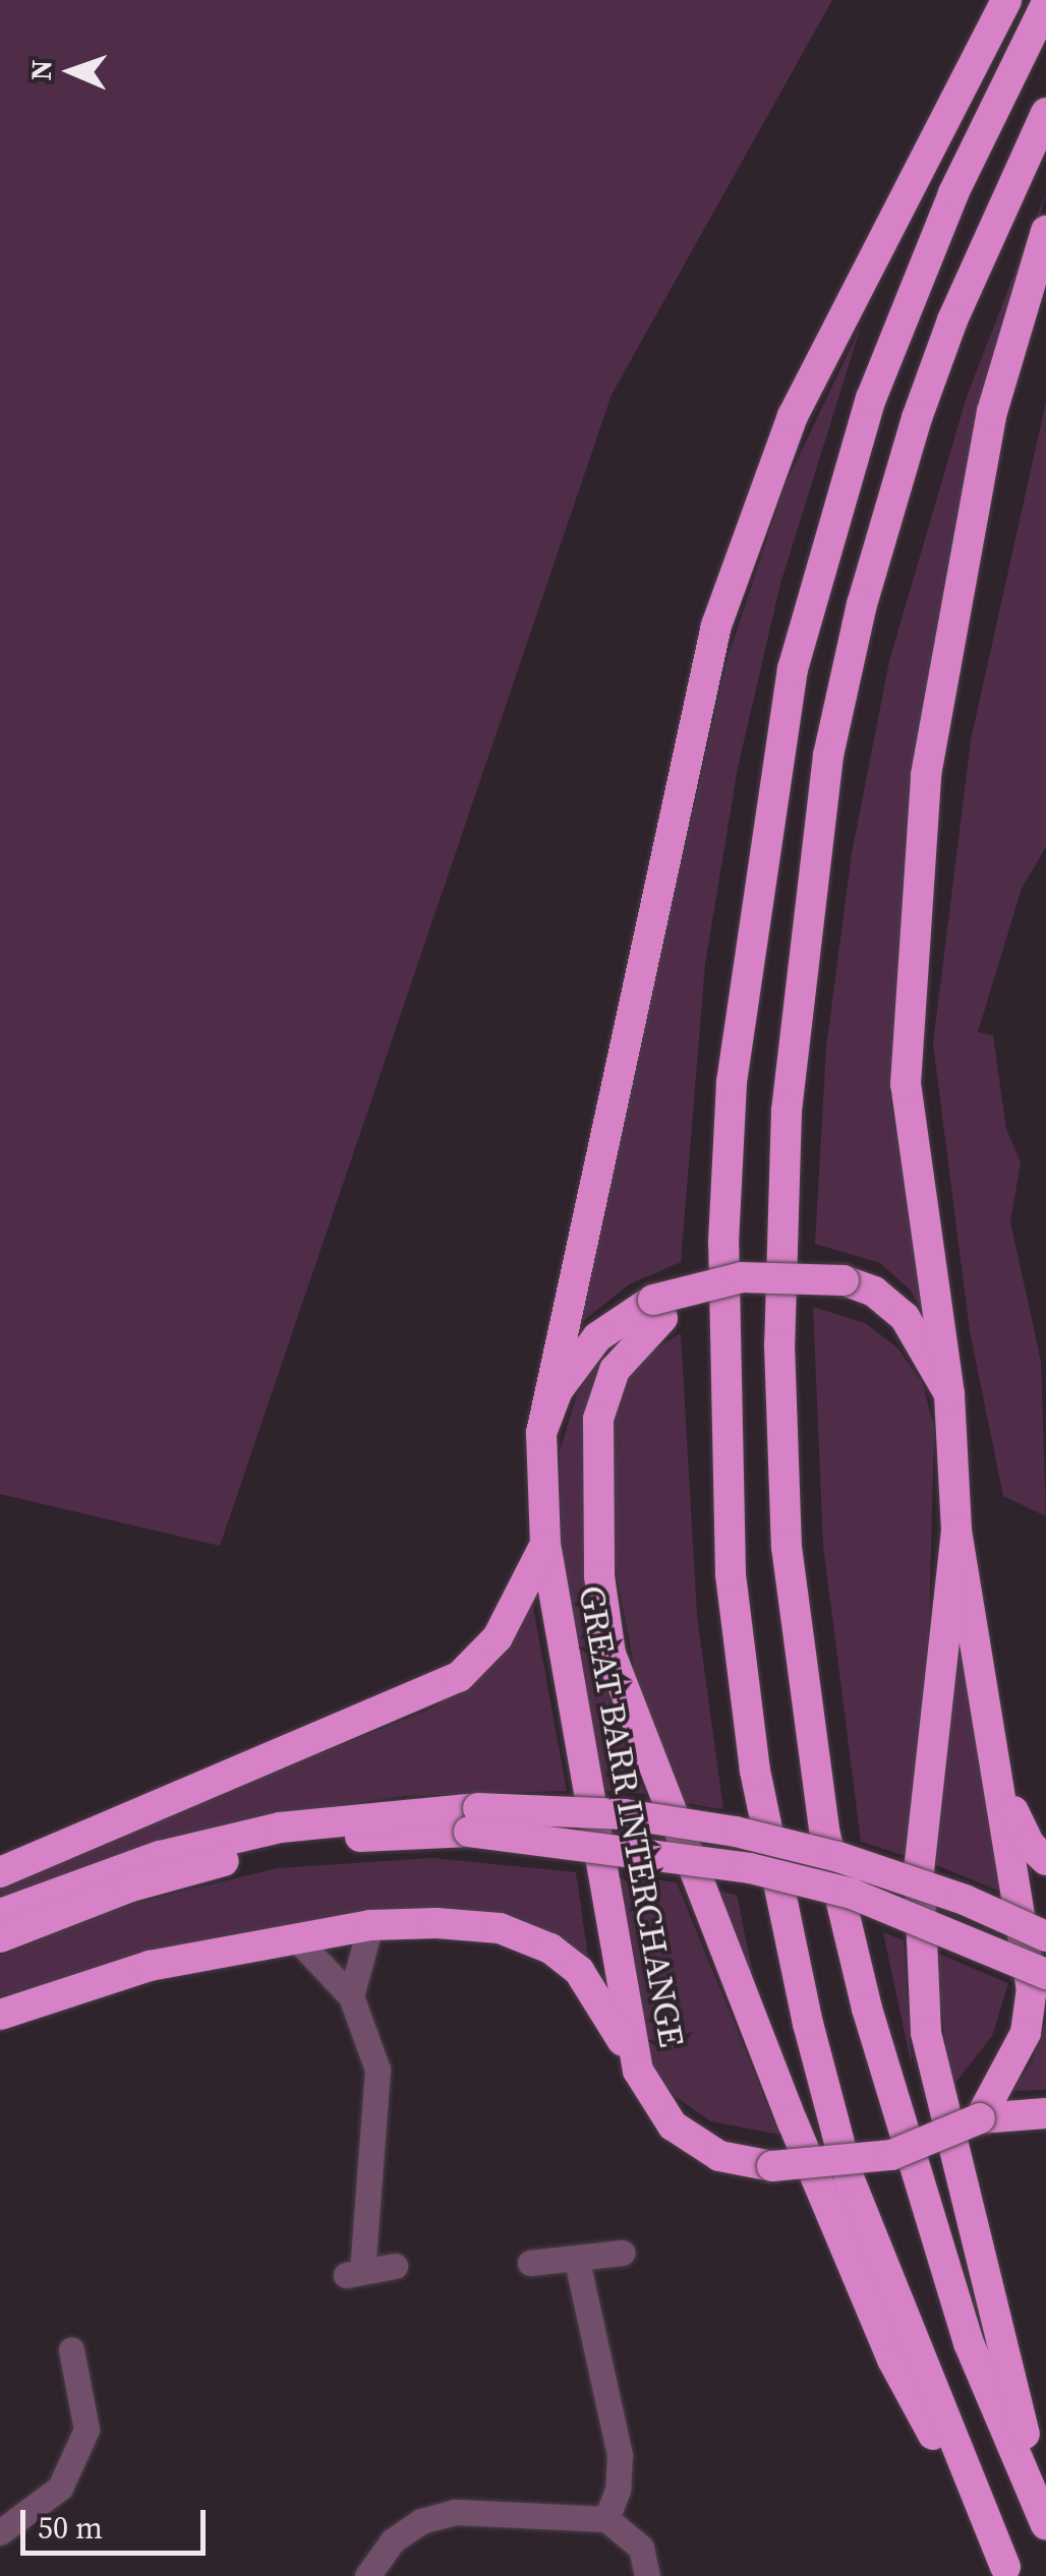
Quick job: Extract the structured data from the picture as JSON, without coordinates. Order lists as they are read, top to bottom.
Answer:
{
  "streets": {
    "highway": ["GREAT BARR INTERCHANGE"]
  },
  "scale_bar": "50 m",
  "north": "left"
}
